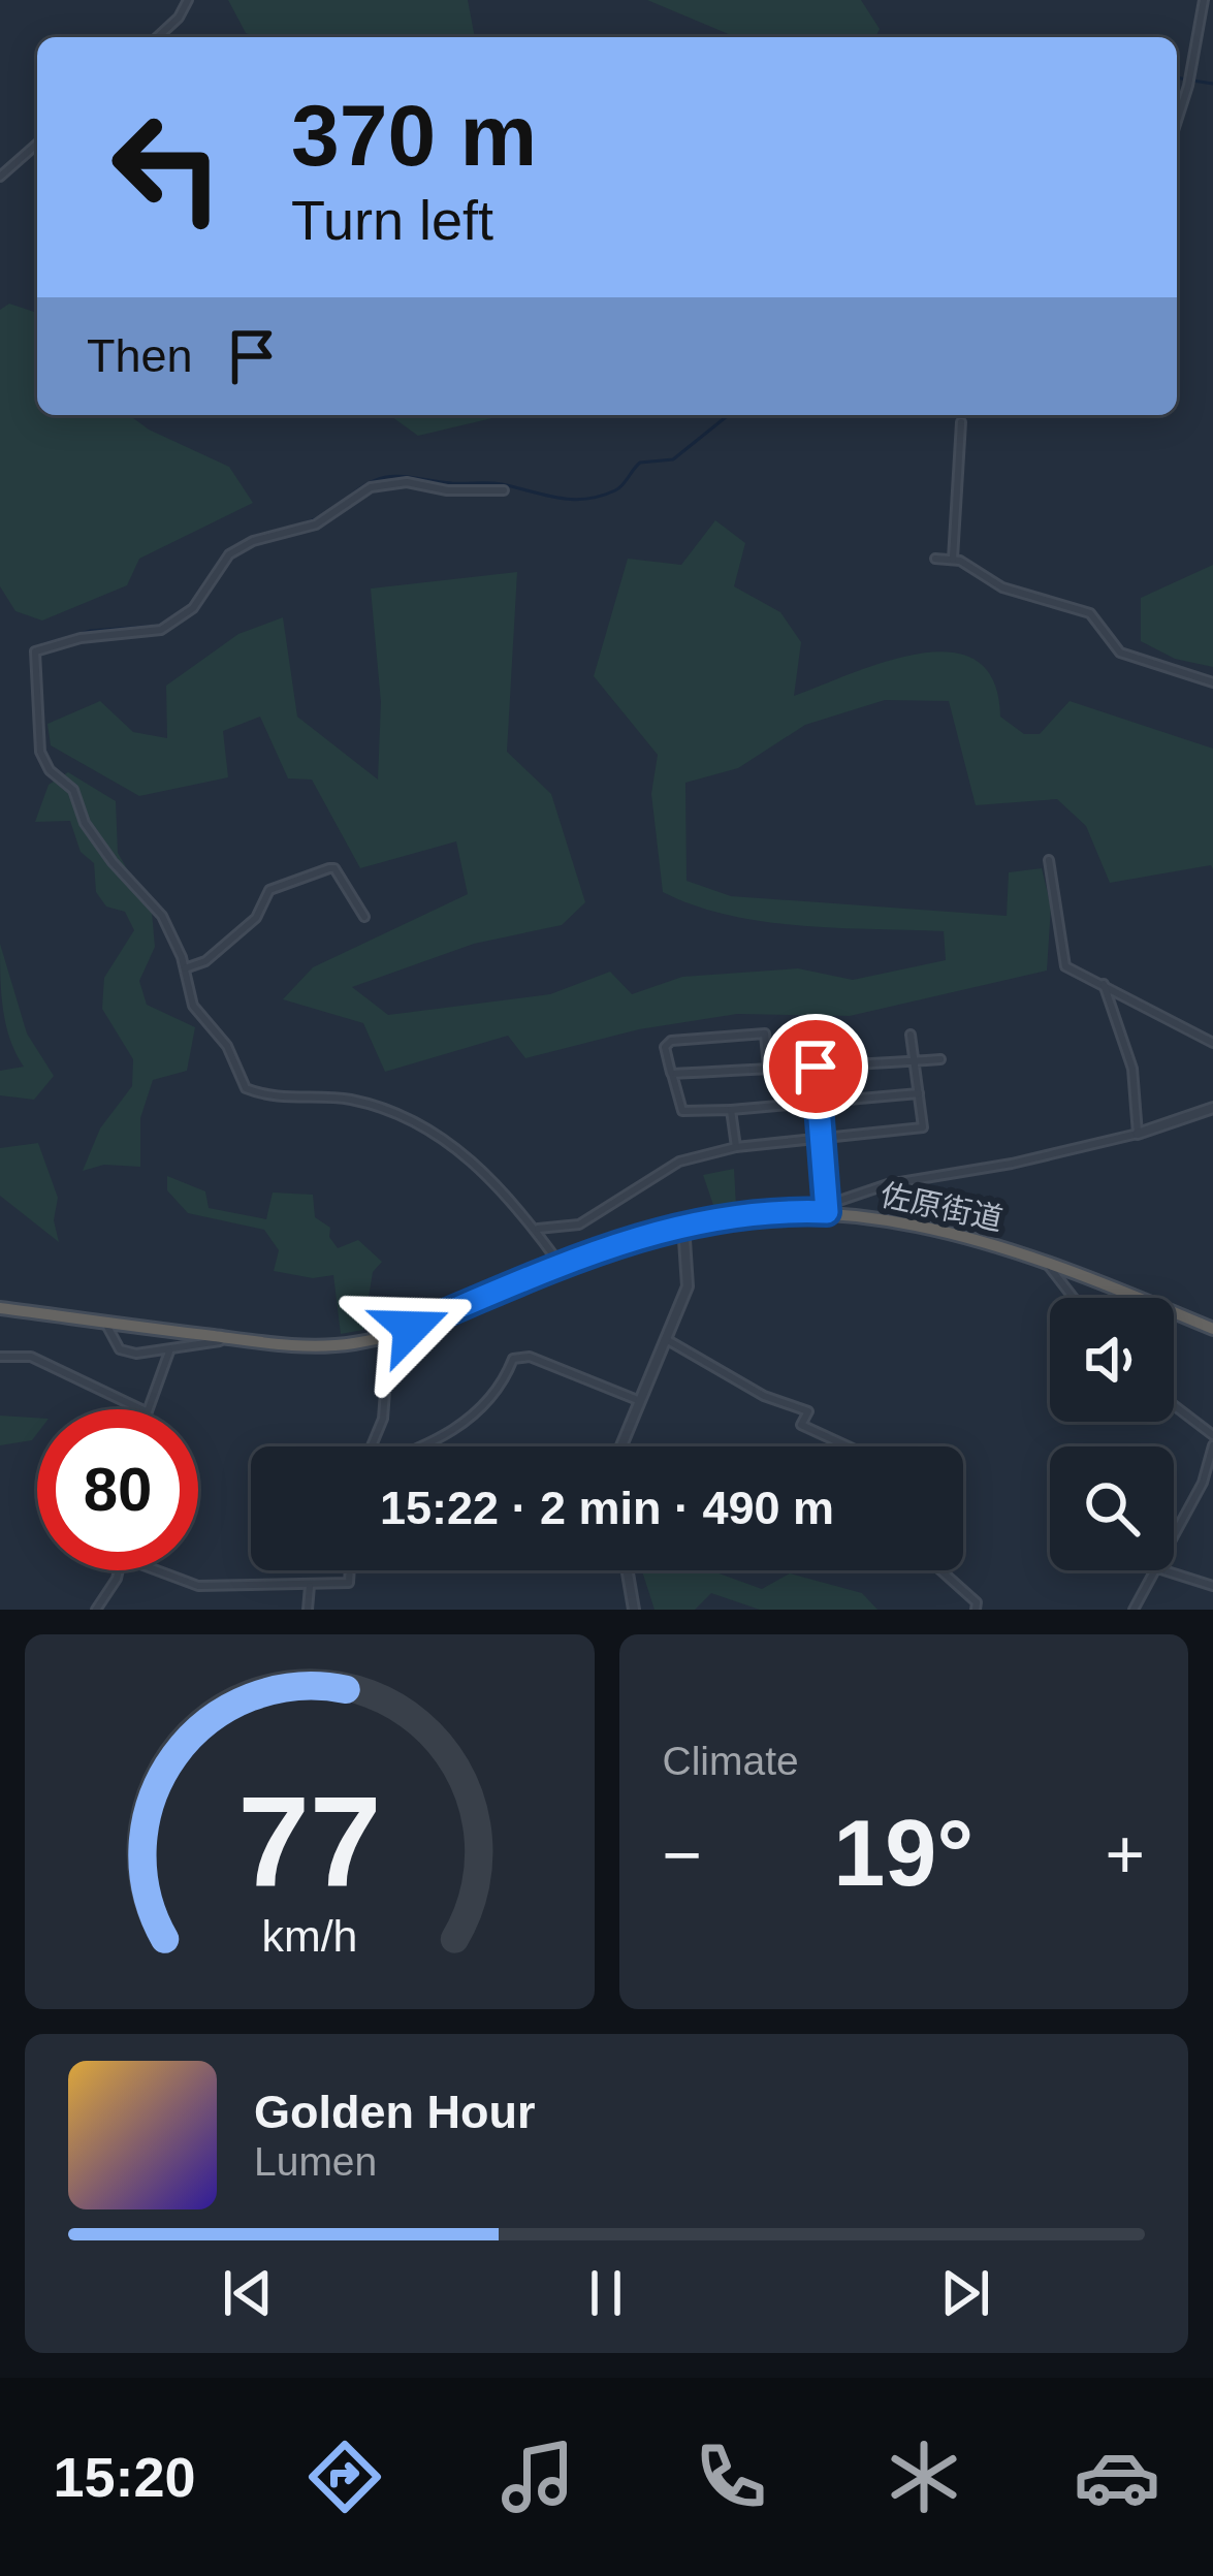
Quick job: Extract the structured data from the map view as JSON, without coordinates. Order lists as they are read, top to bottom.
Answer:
{
  "streets": {
    "highway": ["佐原街道"]
  },
  "page": {
    "turn": ["370 m", "Turn left"],
    "then": "Then",
    "limit": "80",
    "trip": "15:22 · 2 min · 490 m",
    "tile": "Climate",
    "heat": ["−", "19°", "+"],
    "song": ["Golden Hour", "Lumen"],
    "tabs": "15:20",
    "gauge": ["77", "km/h"]
  }
}
